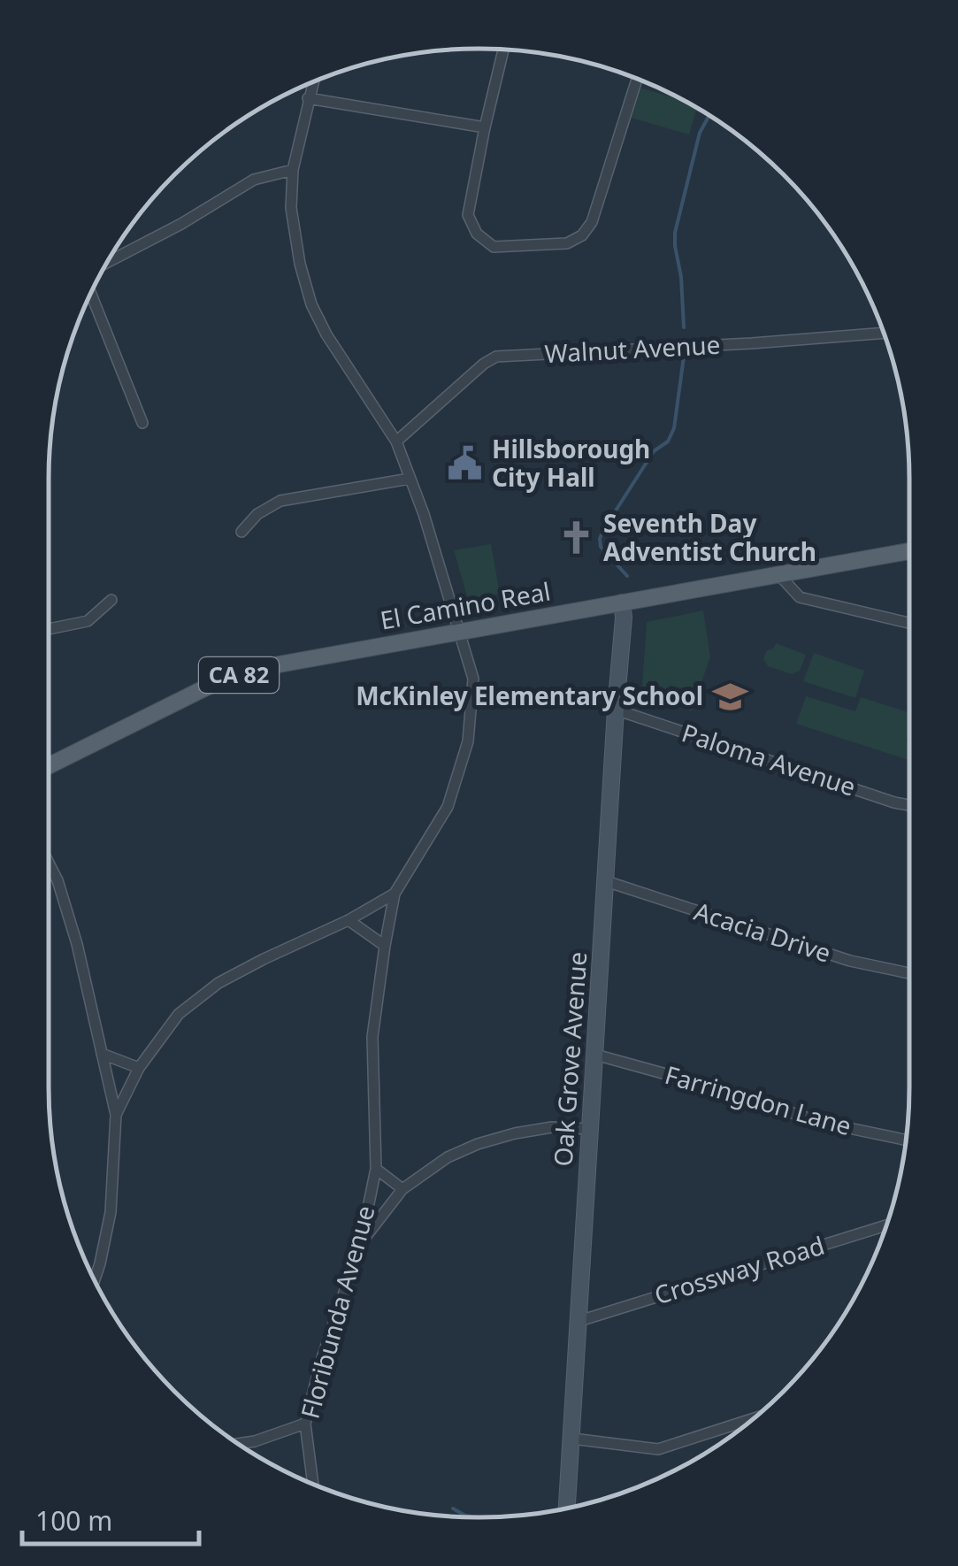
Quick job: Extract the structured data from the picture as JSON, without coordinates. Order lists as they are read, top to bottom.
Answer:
{
  "streets": {
    "main road": ["El Camino Real", "CA 82"],
    "street": [
      "Walnut Avenue",
      "Paloma Avenue",
      "Acacia Drive",
      "Oak Grove Avenue",
      "Farringdon Lane",
      "Crossway Road",
      "Floribunda Avenue"
    ]
  },
  "crossings": [
    ["Walnut Avenue", "Floribunda Avenue"],
    ["El Camino Real", "Oak Grove Avenue"],
    ["El Camino Real", "Floribunda Avenue"],
    ["Paloma Avenue", "Oak Grove Avenue"],
    ["Acacia Drive", "Oak Grove Avenue"],
    ["Oak Grove Avenue", "Farringdon Lane"],
    ["Oak Grove Avenue", "Crossway Road"]
  ],
  "places": {
    "public building": ["Hillsborough City Hall"],
    "church": ["Seventh Day Adventist Church"],
    "school or university": ["McKinley Elementary School"]
  },
  "scale_bar": "100 m"
}
